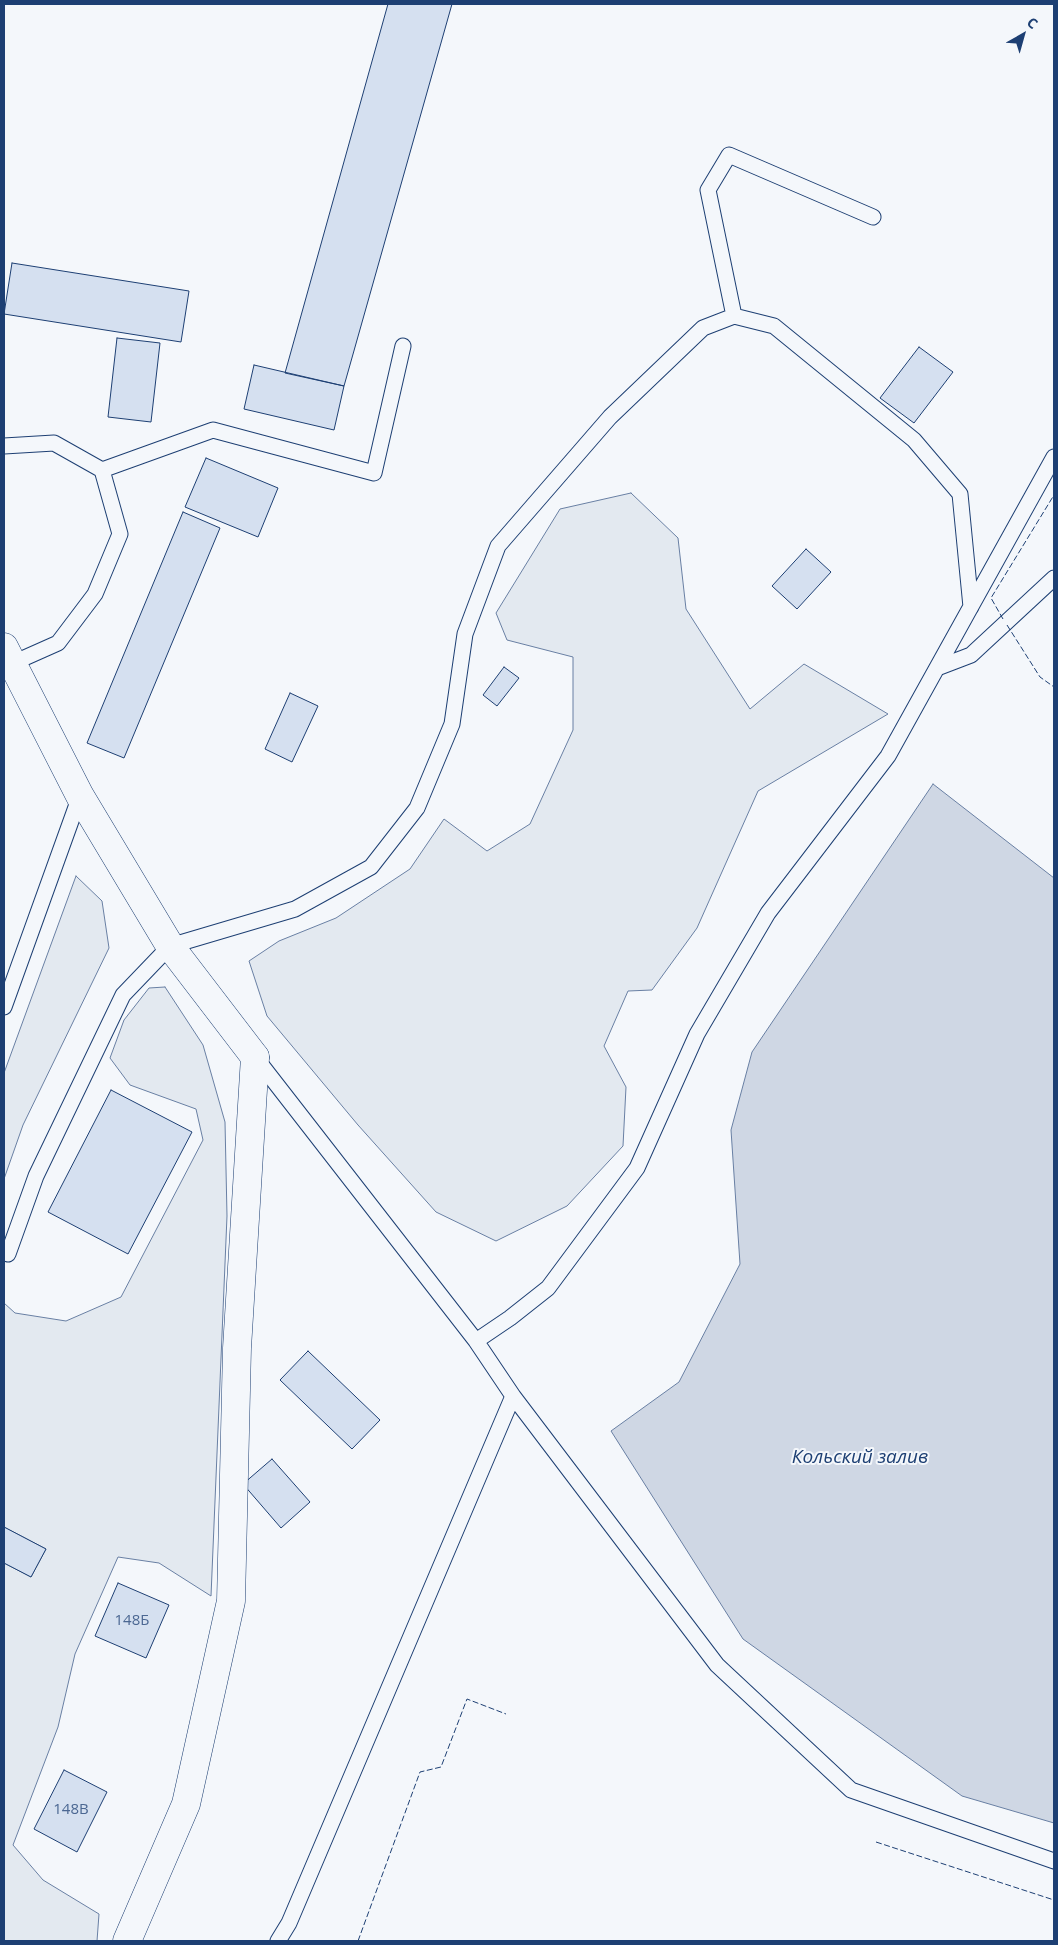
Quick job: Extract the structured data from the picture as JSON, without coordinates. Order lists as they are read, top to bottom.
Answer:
{
  "water": ["Кольский залив"],
  "house_numbers": ["148Б", "148В"],
  "north": "top right"
}
